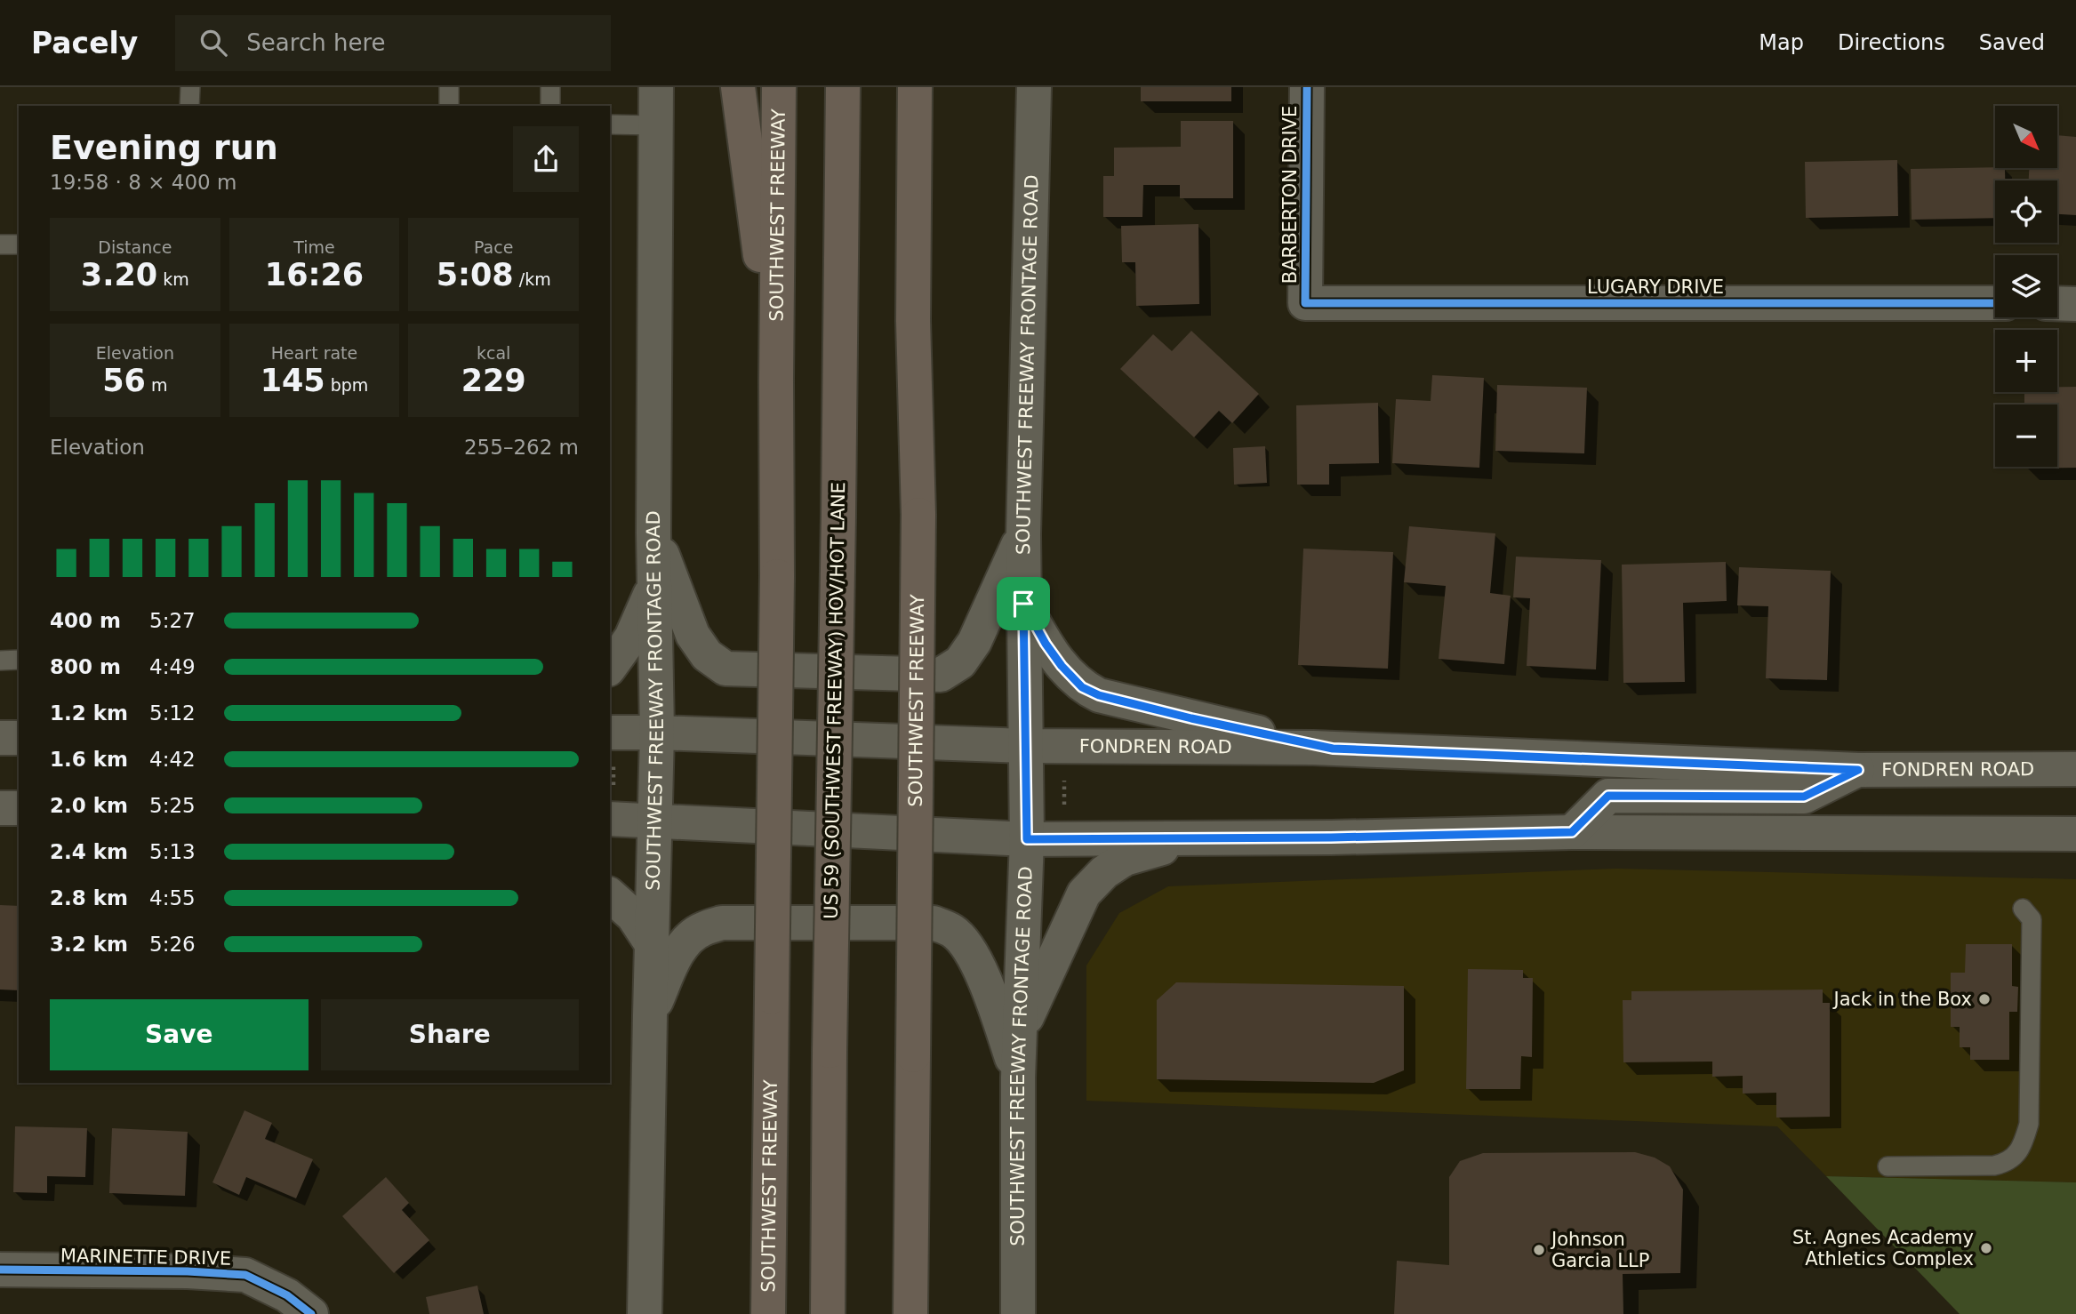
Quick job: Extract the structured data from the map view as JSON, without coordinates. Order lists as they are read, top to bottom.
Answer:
{
  "streets": {
    "highway": ["SOUTHWEST FREEWAY", "US 59 (SOUTHWEST FREEWAY) HOV/HOT LANE"],
    "main road": [
      "BARBERTON DRIVE",
      "LUGARY DRIVE",
      "SOUTHWEST FREEWAY FRONTAGE ROAD",
      "FONDREN ROAD",
      "MARINETTE DRIVE"
    ]
  },
  "crossings": [
    ["BARBERTON DRIVE", "LUGARY DRIVE"],
    ["SOUTHWEST FREEWAY FRONTAGE ROAD", "FONDREN ROAD"]
  ],
  "places": ["Jack in the Box", "St. Agnes Academy Athletics Complex", "Johnson Garcia LLP"],
  "north": "bottom right",
  "page": {
    "header": "Pacely",
    "search": "Search here",
    "nav": ["Map", "Directions", "Saved"],
    "map_buttons": ["+", "−"],
    "heading": ["Evening run", "19:58 · 8 × 400 m"],
    "stats": [
      ["Distance", "3.20 km"],
      ["Time", "16:26"],
      ["Pace", "5:08 /km"],
      ["Elevation", "56 m"],
      ["Heart rate", "145 bpm"],
      ["kcal", "229"]
    ],
    "chart": ["Elevation", "255–262 m"],
    "list": [
      {
        "name": "400 m",
        "note": "5:27"
      },
      {
        "name": "800 m",
        "note": "4:49"
      },
      {
        "name": "1.2 km",
        "note": "5:12"
      },
      {
        "name": "1.6 km",
        "note": "4:42"
      },
      {
        "name": "2.0 km",
        "note": "5:25"
      },
      {
        "name": "2.4 km",
        "note": "5:13"
      },
      {
        "name": "2.8 km",
        "note": "4:55"
      },
      {
        "name": "3.2 km",
        "note": "5:26"
      }
    ],
    "buttons": ["Save", "Share"]
  }
}
